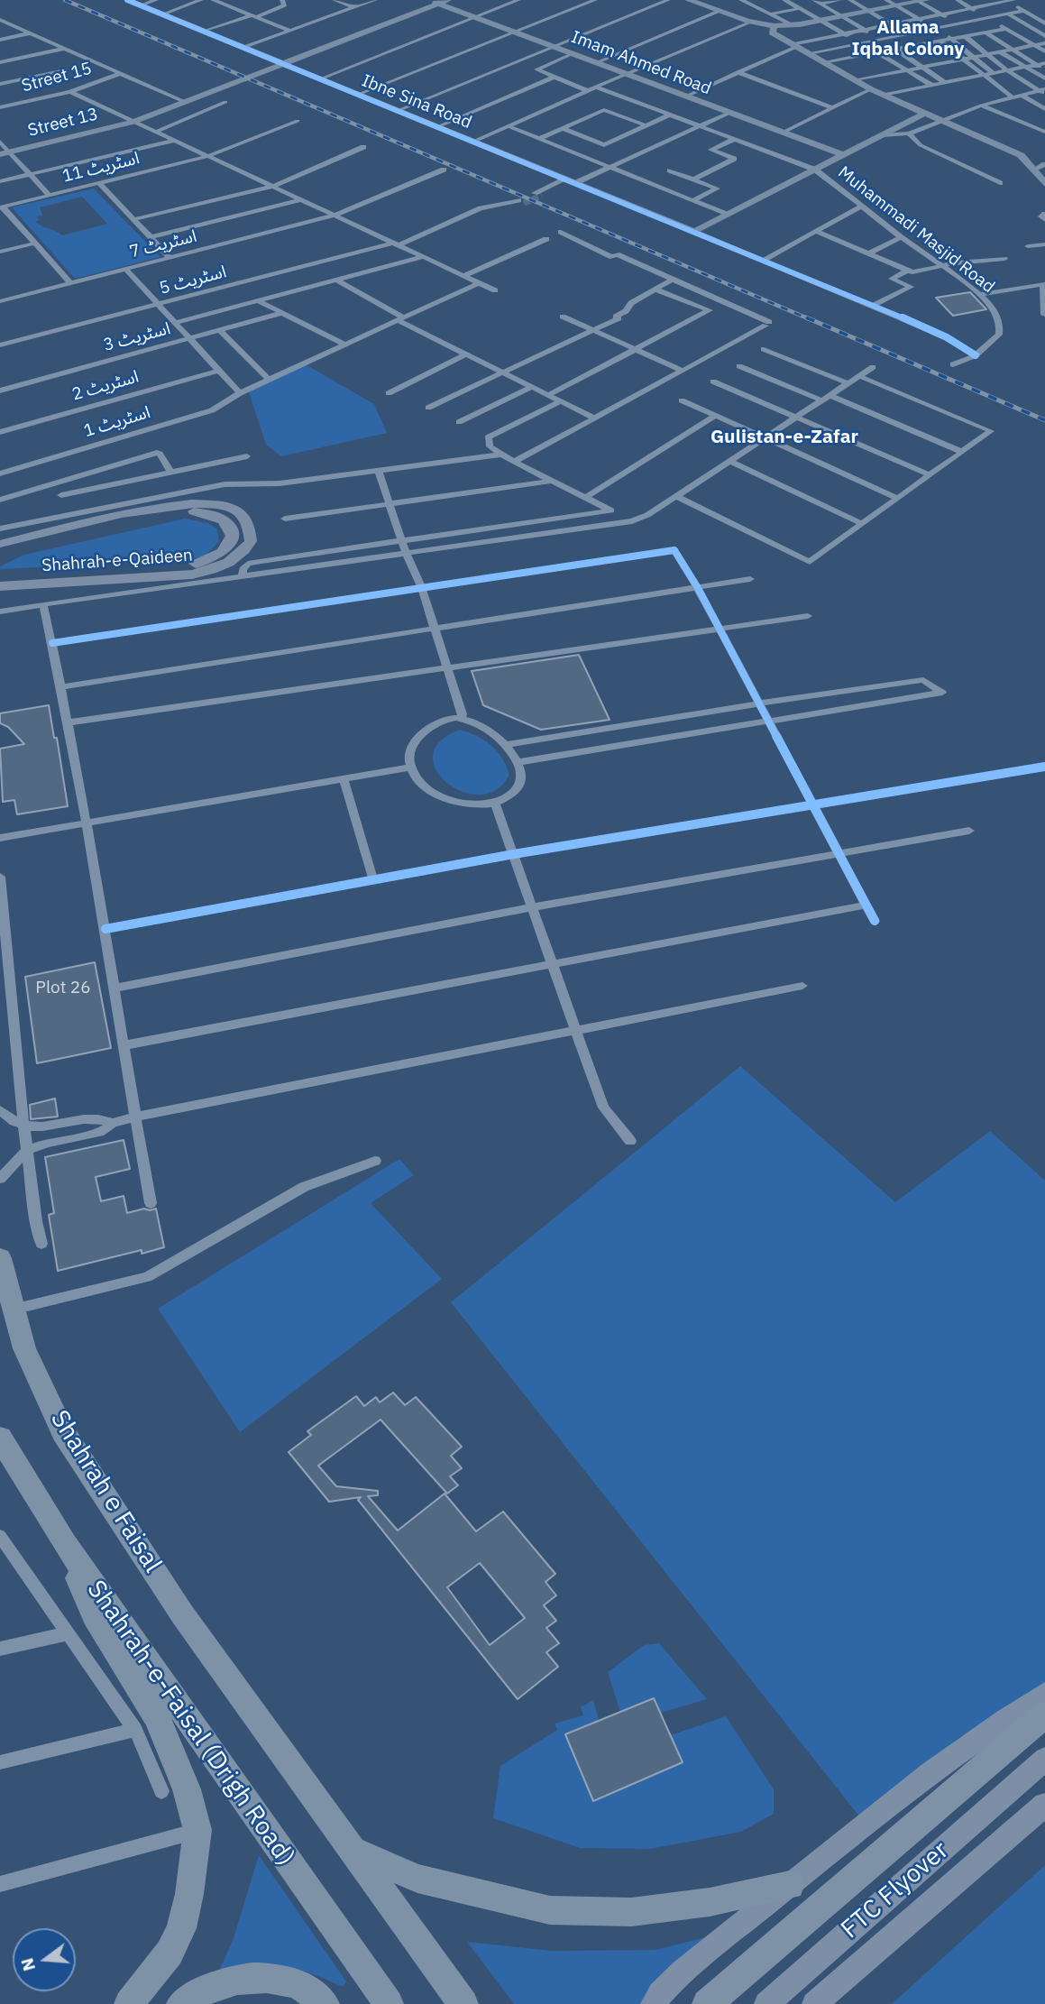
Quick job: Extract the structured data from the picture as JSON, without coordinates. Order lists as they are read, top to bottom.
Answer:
{
  "streets": {
    "highway": ["Shahrah e Faisal", "Shahrah-e-Faisal (Drigh Road)"],
    "main road": ["Shahrah-e-Qaideen", "FTC Flyover"],
    "street": [
      "Imam Ahmed Road",
      "Street 15",
      "Ibne Sina Road",
      "Street 13",
      "اسٹریٹ 11",
      "Muhammadi Masjid Road",
      "اسٹریٹ 7",
      "اسٹریٹ 5",
      "اسٹریٹ 3",
      "اسٹریٹ 2",
      "اسٹریٹ 1"
    ]
  },
  "crossings": [
    ["Imam Ahmed Road", "Street 13"],
    ["Ibne Sina Road", "Street 13"]
  ],
  "districts": ["Allama Iqbal Colony", "Gulistan-e-Zafar"],
  "house_numbers": ["Plot 26"],
  "north": "left"
}
